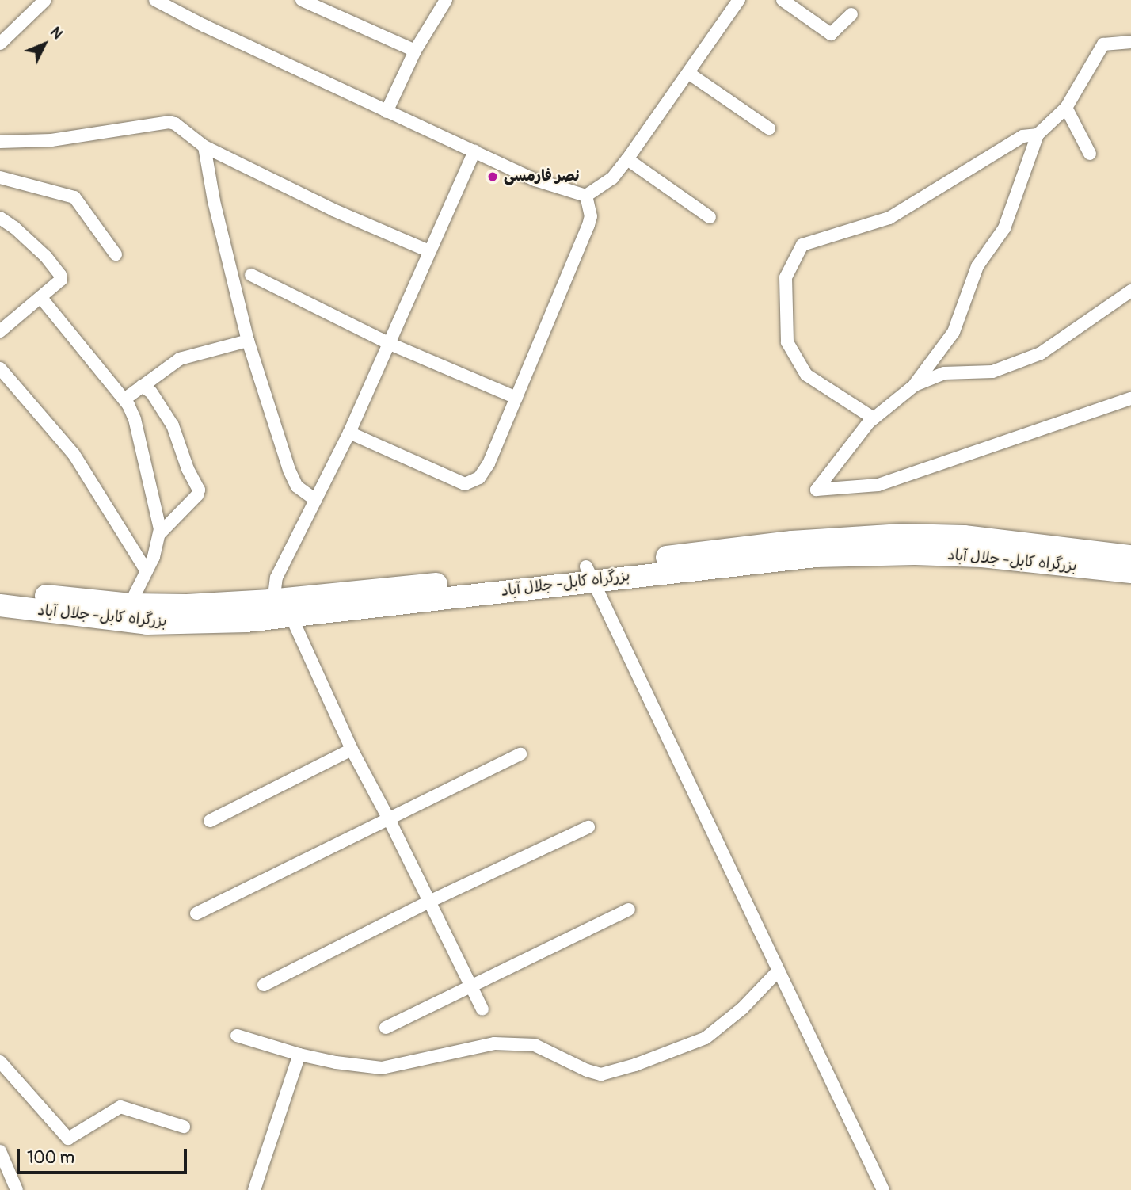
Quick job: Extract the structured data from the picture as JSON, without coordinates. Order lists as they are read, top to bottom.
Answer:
{
  "streets": {
    "highway": ["بزرگراه کابل- جلال آباد"]
  },
  "places": ["نصر فارمسی"],
  "scale_bar": "100 m",
  "north": "top right"
}
